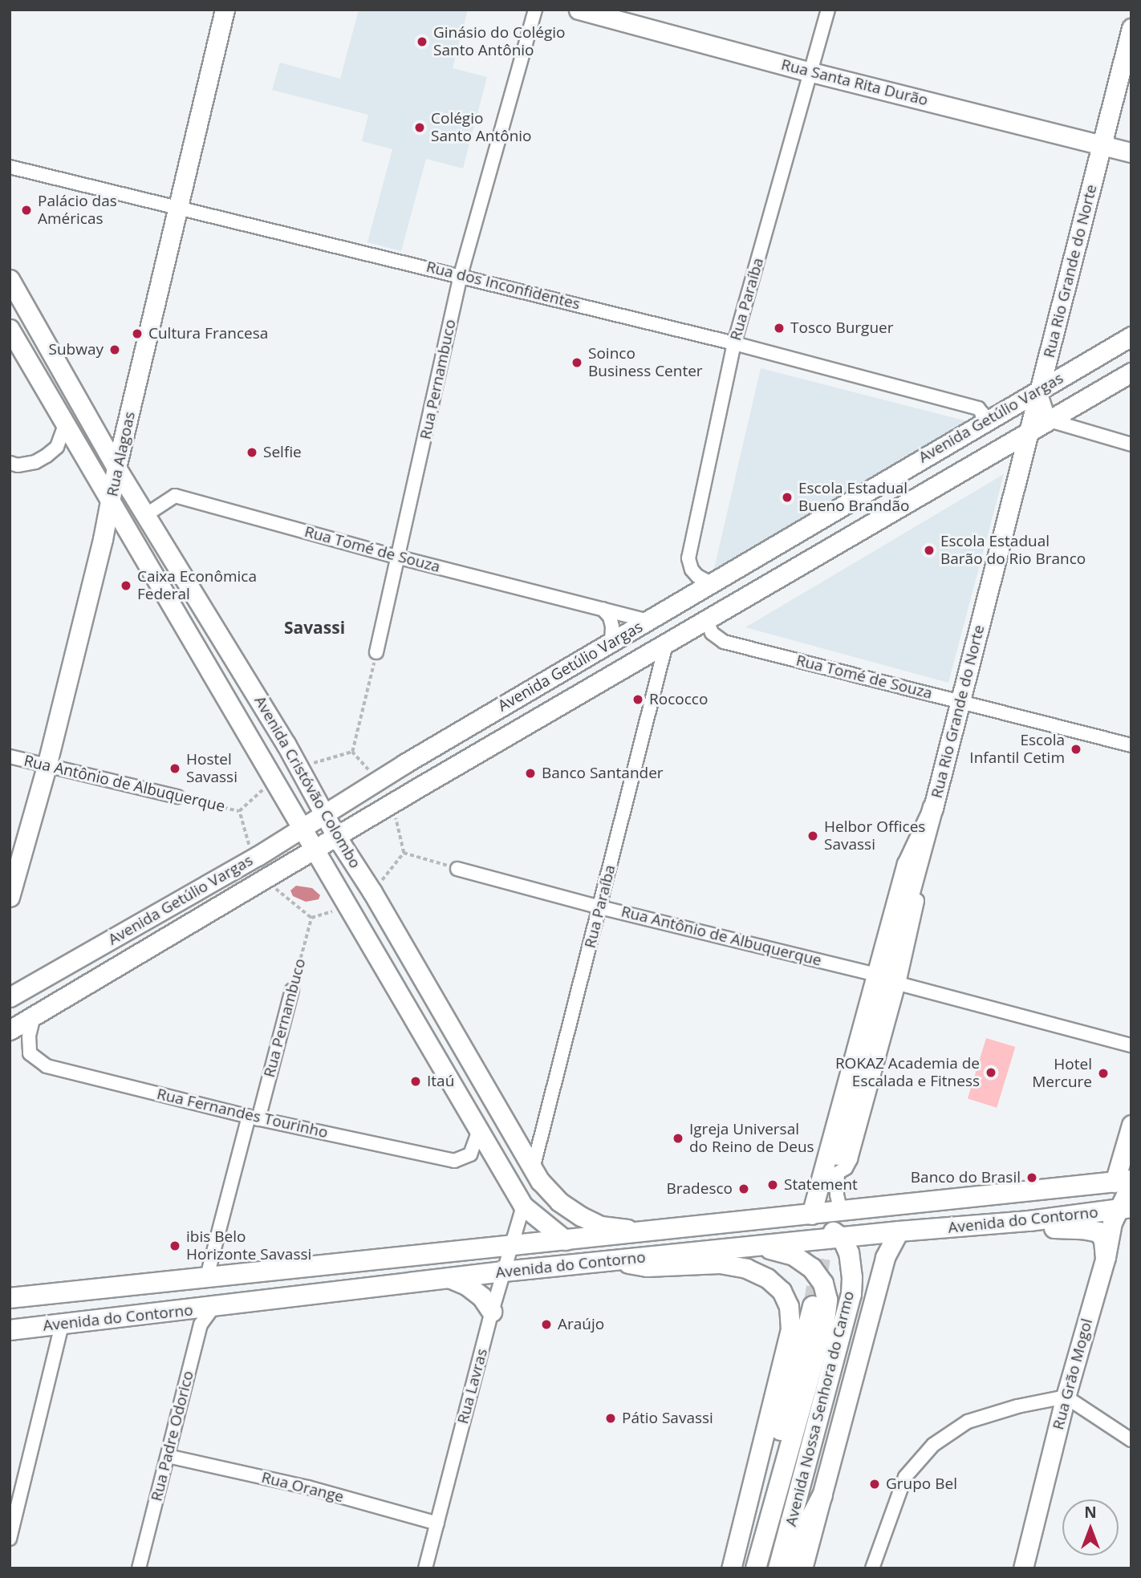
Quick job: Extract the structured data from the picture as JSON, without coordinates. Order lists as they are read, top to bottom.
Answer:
{
  "streets": {
    "main road": [
      "Rua Santa Rita Durão",
      "Rua Rio Grande do Norte",
      "Avenida Getúlio Vargas",
      "Rua Alagoas",
      "Avenida Cristóvão Colombo",
      "Avenida do Contorno",
      "Rua Grão Mogol",
      "Avenida Nossa Senhora do Carmo"
    ],
    "street": [
      "Rua dos Inconfidentes",
      "Rua Paraíba",
      "Rua Pernambuco",
      "Rua Tomé de Souza",
      "Rua Antônio de Albuquerque",
      "Rua Fernandes Tourinho",
      "Rua Lavras",
      "Rua Padre Odorico",
      "Rua Orange"
    ]
  },
  "crossings": [
    ["Rua Santa Rita Durão", "Rua Rio Grande do Norte"],
    ["Rua Santa Rita Durão", "Rua Paraíba"],
    ["Rua Rio Grande do Norte", "Avenida Getúlio Vargas"],
    ["Rua Rio Grande do Norte", "Rua Tomé de Souza"],
    ["Rua Rio Grande do Norte", "Rua Antônio de Albuquerque"],
    ["Rua Rio Grande do Norte", "Avenida do Contorno"],
    ["Rua dos Inconfidentes", "Rua Paraíba"],
    ["Rua dos Inconfidentes", "Rua Pernambuco"],
    ["Rua dos Inconfidentes", "Avenida Getúlio Vargas"],
    ["Rua dos Inconfidentes", "Rua Alagoas"],
    ["Rua Paraíba", "Avenida Getúlio Vargas"],
    ["Rua Paraíba", "Avenida Cristóvão Colombo"],
    ["Rua Paraíba", "Rua Antônio de Albuquerque"],
    ["Rua Pernambuco", "Rua Tomé de Souza"],
    ["Rua Pernambuco", "Rua Fernandes Tourinho"],
    ["Rua Pernambuco", "Avenida do Contorno"],
    ["Avenida Getúlio Vargas", "Rua Tomé de Souza"],
    ["Avenida Getúlio Vargas", "Avenida Cristóvão Colombo"],
    ["Avenida Getúlio Vargas", "Rua Fernandes Tourinho"],
    ["Rua Alagoas", "Avenida Cristóvão Colombo"],
    ["Rua Alagoas", "Rua Antônio de Albuquerque"],
    ["Rua Tomé de Souza", "Avenida Cristóvão Colombo"],
    ["Avenida Cristóvão Colombo", "Rua Fernandes Tourinho"],
    ["Avenida Cristóvão Colombo", "Avenida do Contorno"],
    ["Avenida Cristóvão Colombo", "Rua Lavras"],
    ["Avenida do Contorno", "Rua Grão Mogol"],
    ["Avenida do Contorno", "Rua Lavras"],
    ["Avenida do Contorno", "Avenida Nossa Senhora do Carmo"],
    ["Avenida do Contorno", "Rua Padre Odorico"],
    ["Rua Lavras", "Rua Orange"],
    ["Rua Padre Odorico", "Rua Orange"]
  ],
  "districts": ["Savassi"],
  "places": [
    "Ginásio do Colégio Santo Antônio",
    "Colégio Santo Antônio",
    "Palácio das Américas",
    "Tosco Burguer",
    "Cultura Francesa",
    "Subway",
    "Soinco Business Center",
    "Selfie",
    "Escola Estadual Bueno Brandão",
    "Escola Estadual Barão do Rio Branco",
    "Caixa Econômica Federal",
    "Rococco",
    "Escola Infantil Cetim",
    "Hostel Savassi",
    "Banco Santander",
    "Helbor Offices Savassi",
    "ROKAZ Academia de Escalada e Fitness",
    "Hotel Mercure",
    "Itaú",
    "Igreja Universal do Reino de Deus",
    "Banco do Brasil",
    "Statement",
    "Bradesco",
    "ibis Belo Horizonte Savassi",
    "Araújo",
    "Pátio Savassi",
    "Grupo Bel"
  ],
  "north": "top"
}
